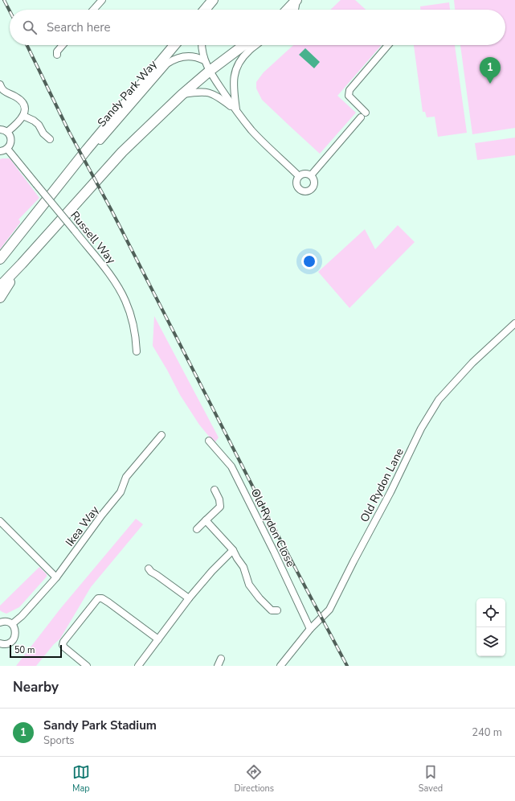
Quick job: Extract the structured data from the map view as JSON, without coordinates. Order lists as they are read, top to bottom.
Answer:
{
  "streets": {
    "street": [
      "Sandy Park Way",
      "Russell Way",
      "Old Rydon Lane",
      "Ikea Way",
      "Old Rydon Close"
    ]
  },
  "crossings": [
    ["Old Rydon Lane", "Old Rydon Close"]
  ],
  "scale_bar": "50 m",
  "page": {
    "search": "Search here",
    "pins": "1",
    "scale": "50 m",
    "heading": "Nearby",
    "list": [
      {
        "mark": "1",
        "name": "Sandy Park Stadium",
        "note": "Sports",
        "value": "240 m"
      }
    ],
    "nav": ["Map", "Directions", "Saved"]
  }
}
